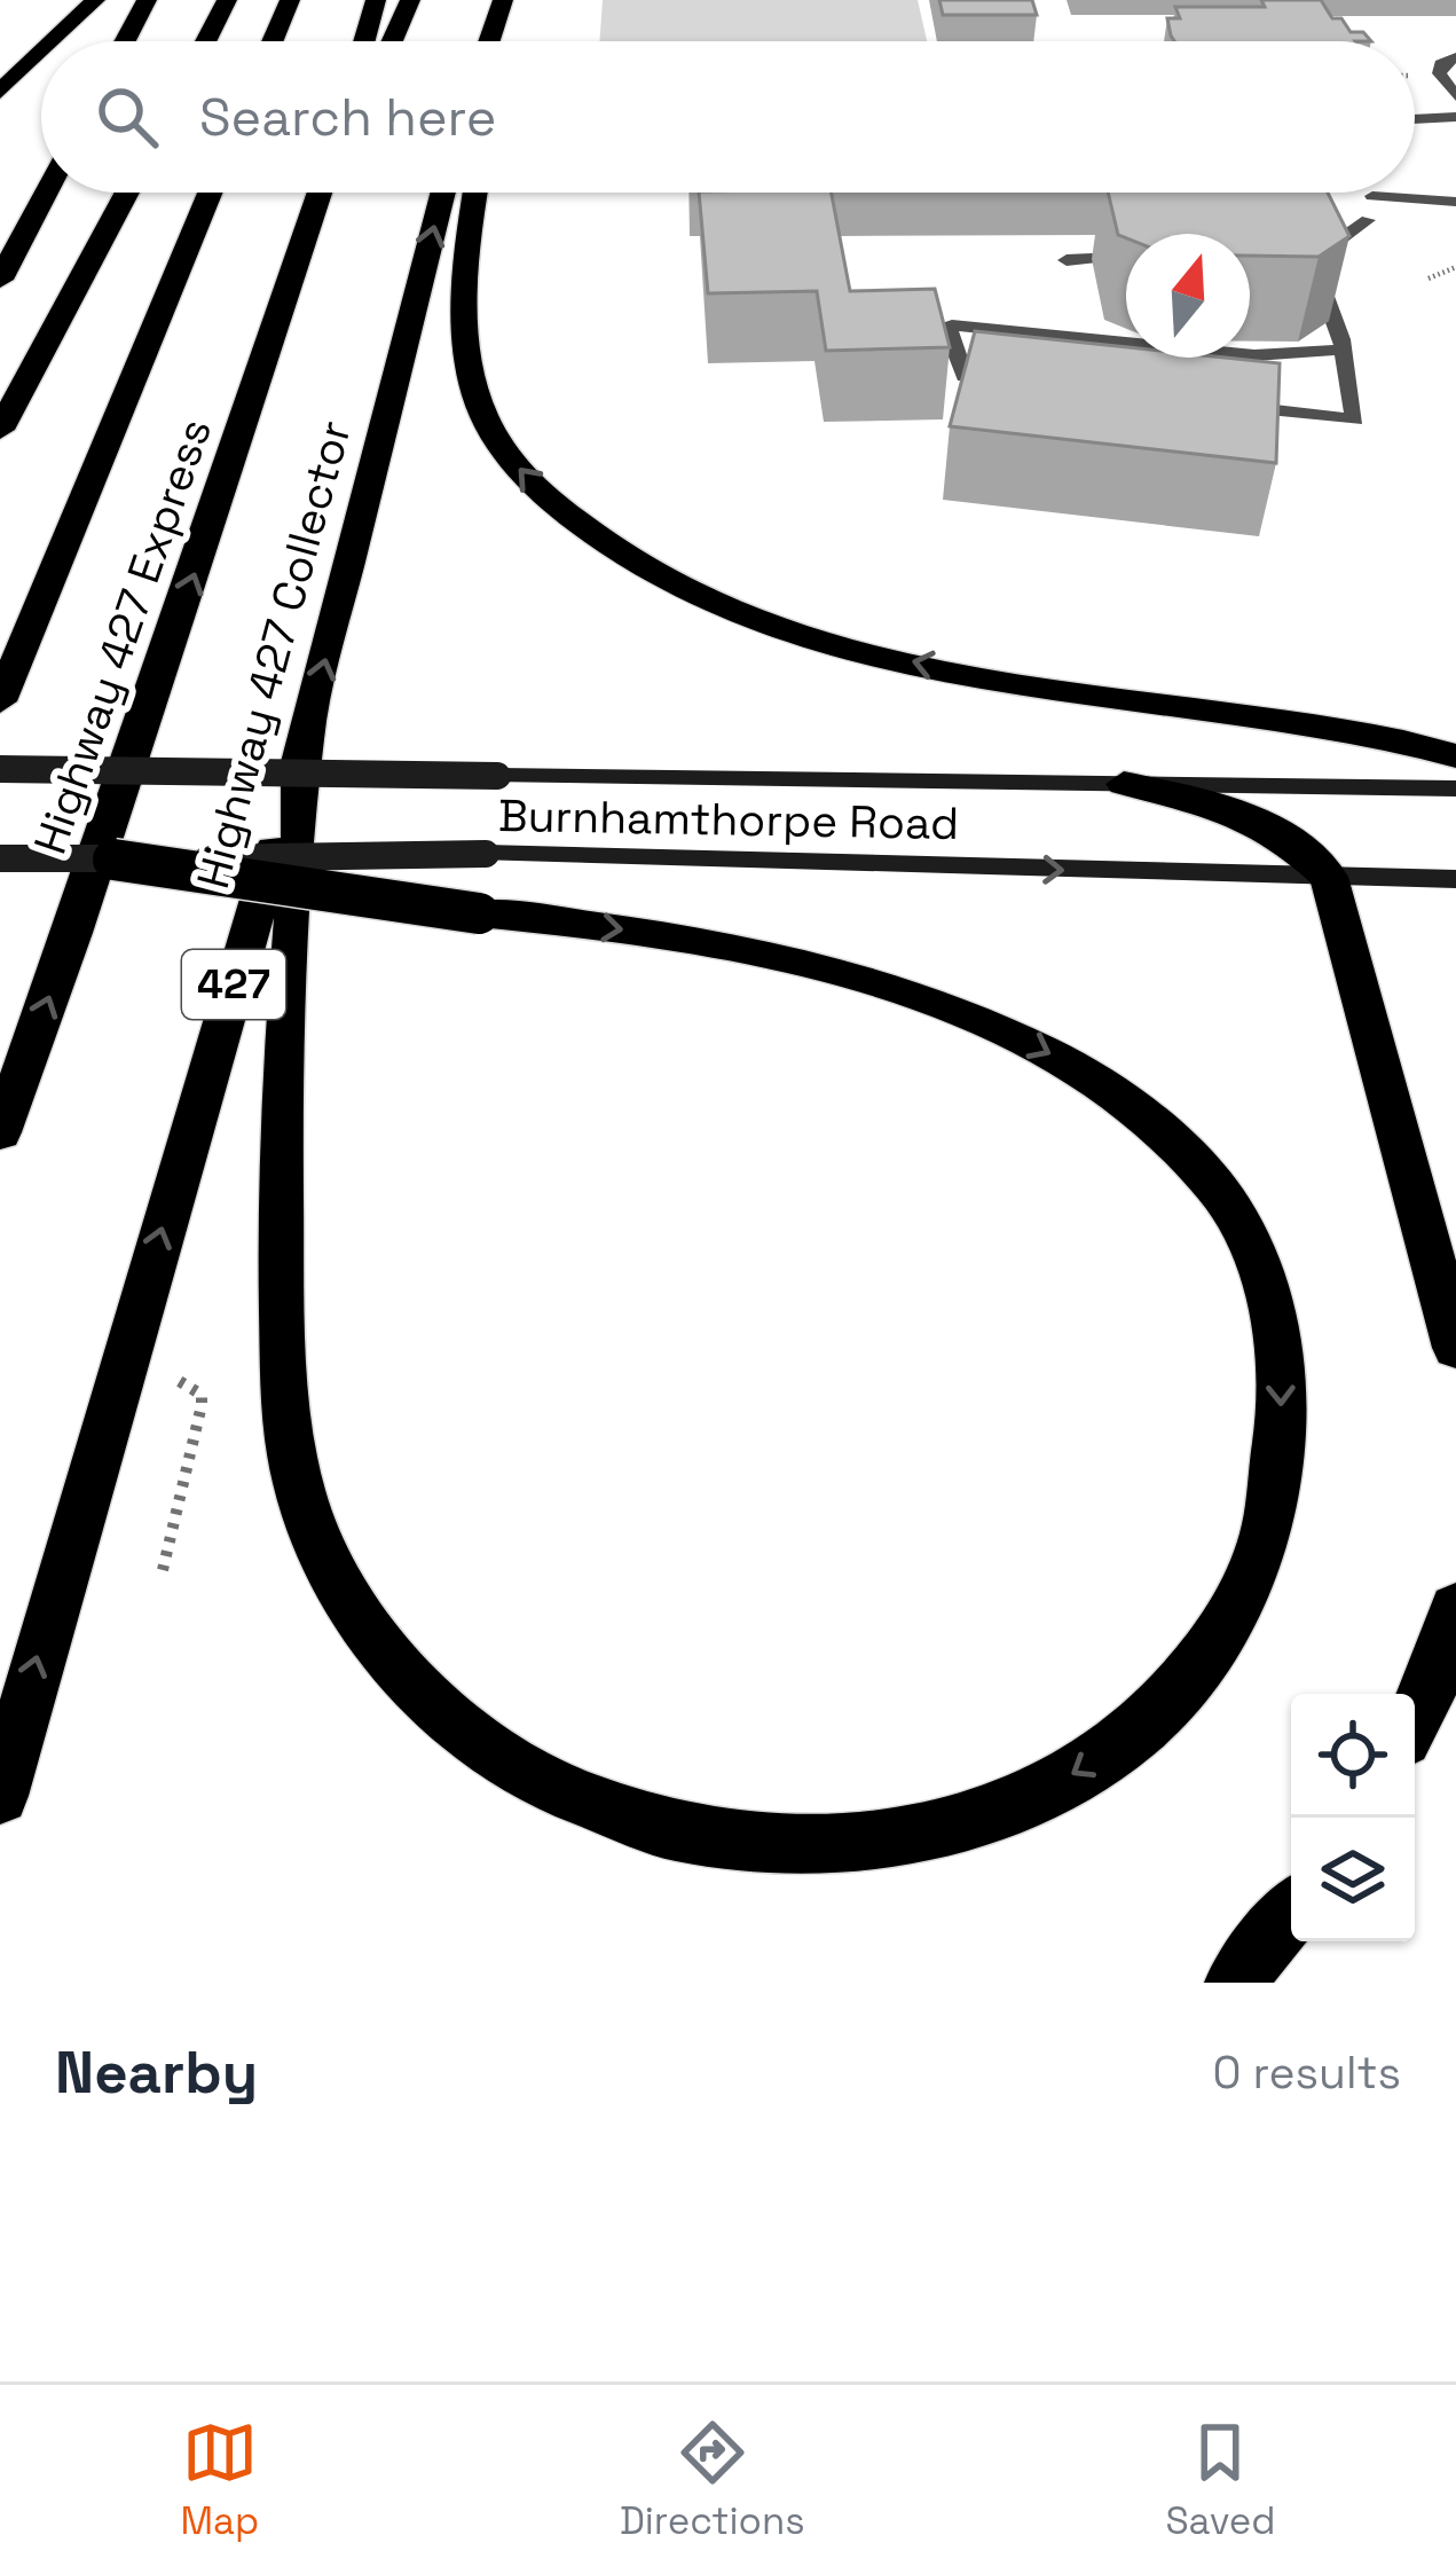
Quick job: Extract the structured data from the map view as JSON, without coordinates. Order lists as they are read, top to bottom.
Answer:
{
  "streets": {
    "highway": ["Highway 427 Express", "Highway 427 Collector", "427"],
    "main road": ["Burnhamthorpe Road"]
  },
  "one_way": ["Highway 427 Collector"],
  "north": "top",
  "page": {
    "search": "Search here",
    "heading": ["Nearby", "0 results"],
    "nav": ["Map", "Directions", "Saved"]
  }
}
